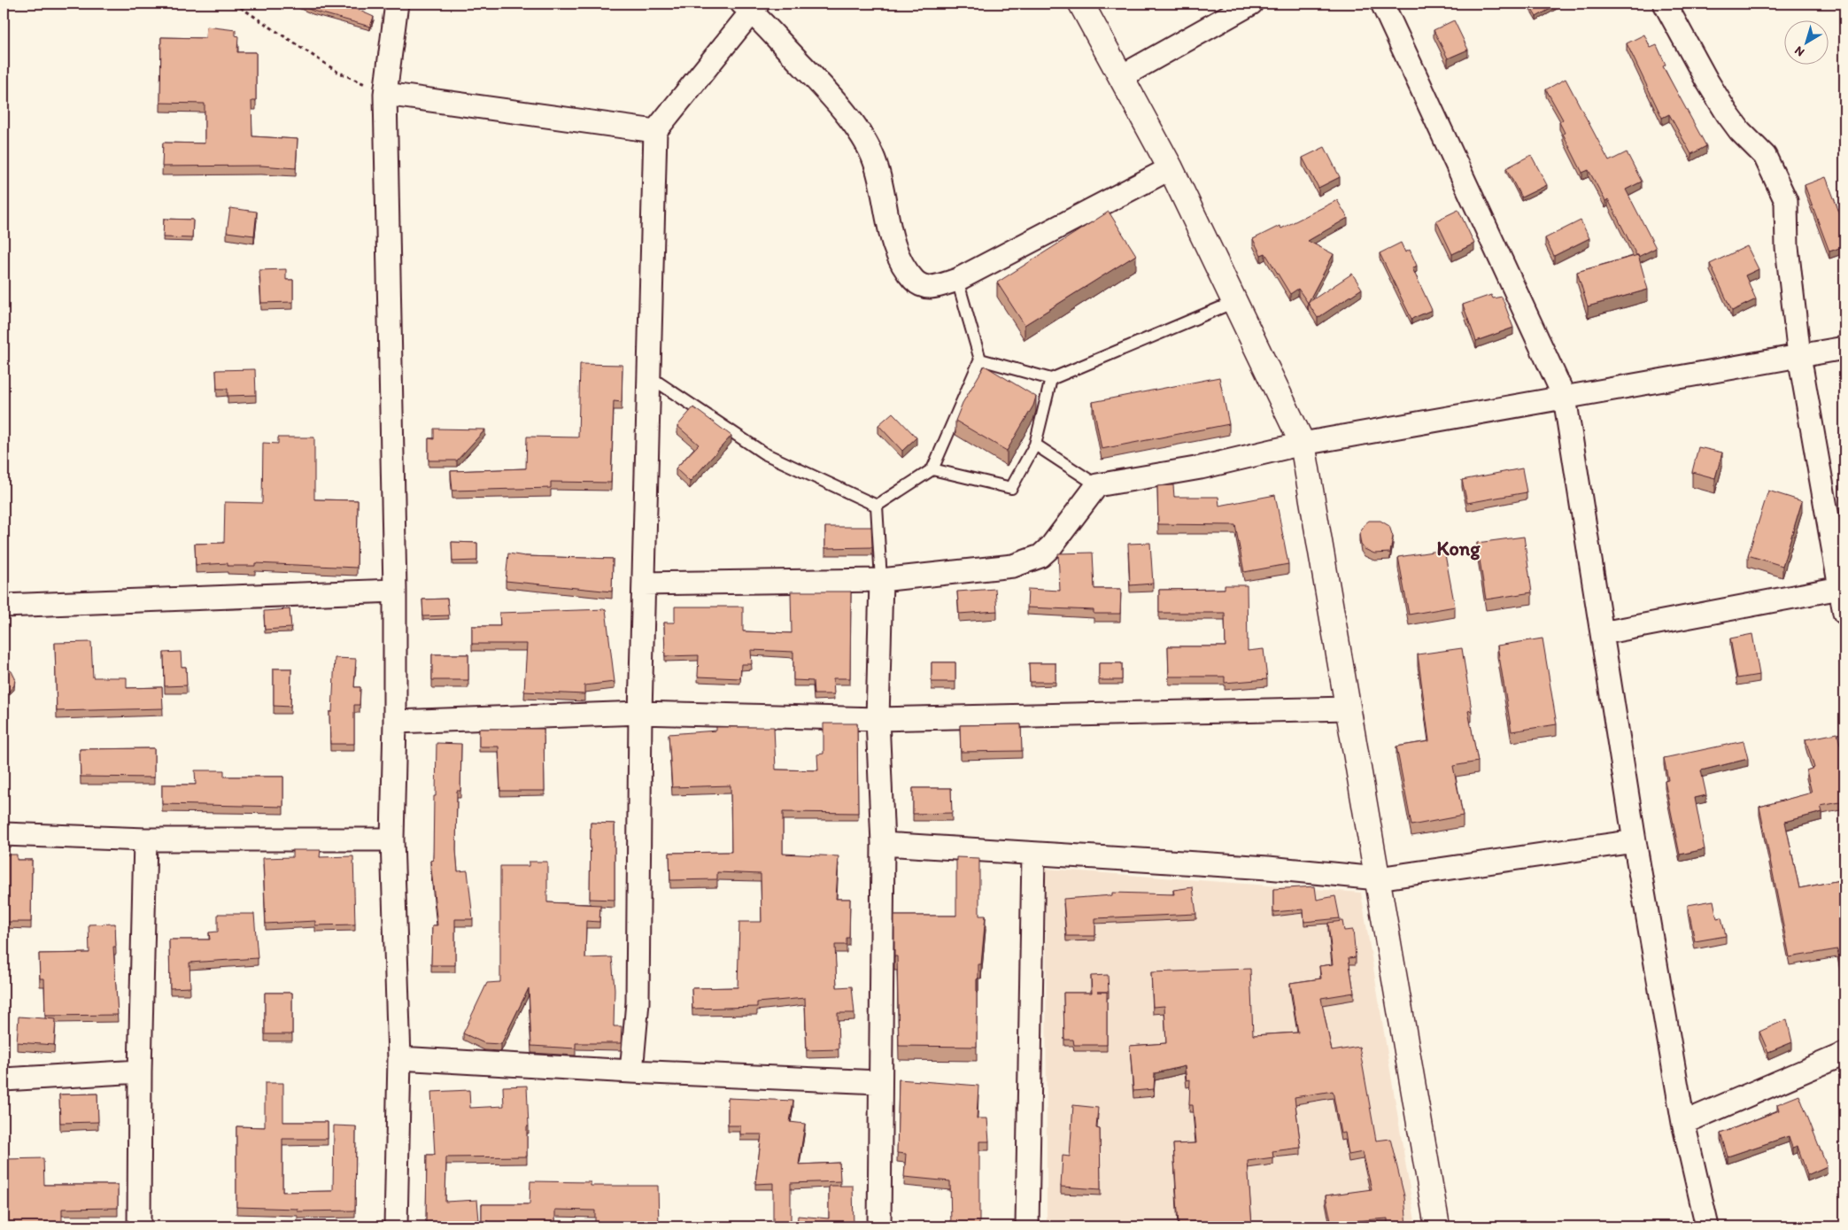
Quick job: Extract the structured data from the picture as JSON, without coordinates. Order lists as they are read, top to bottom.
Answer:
{
  "districts": ["Kong"],
  "north": "bottom left"
}
